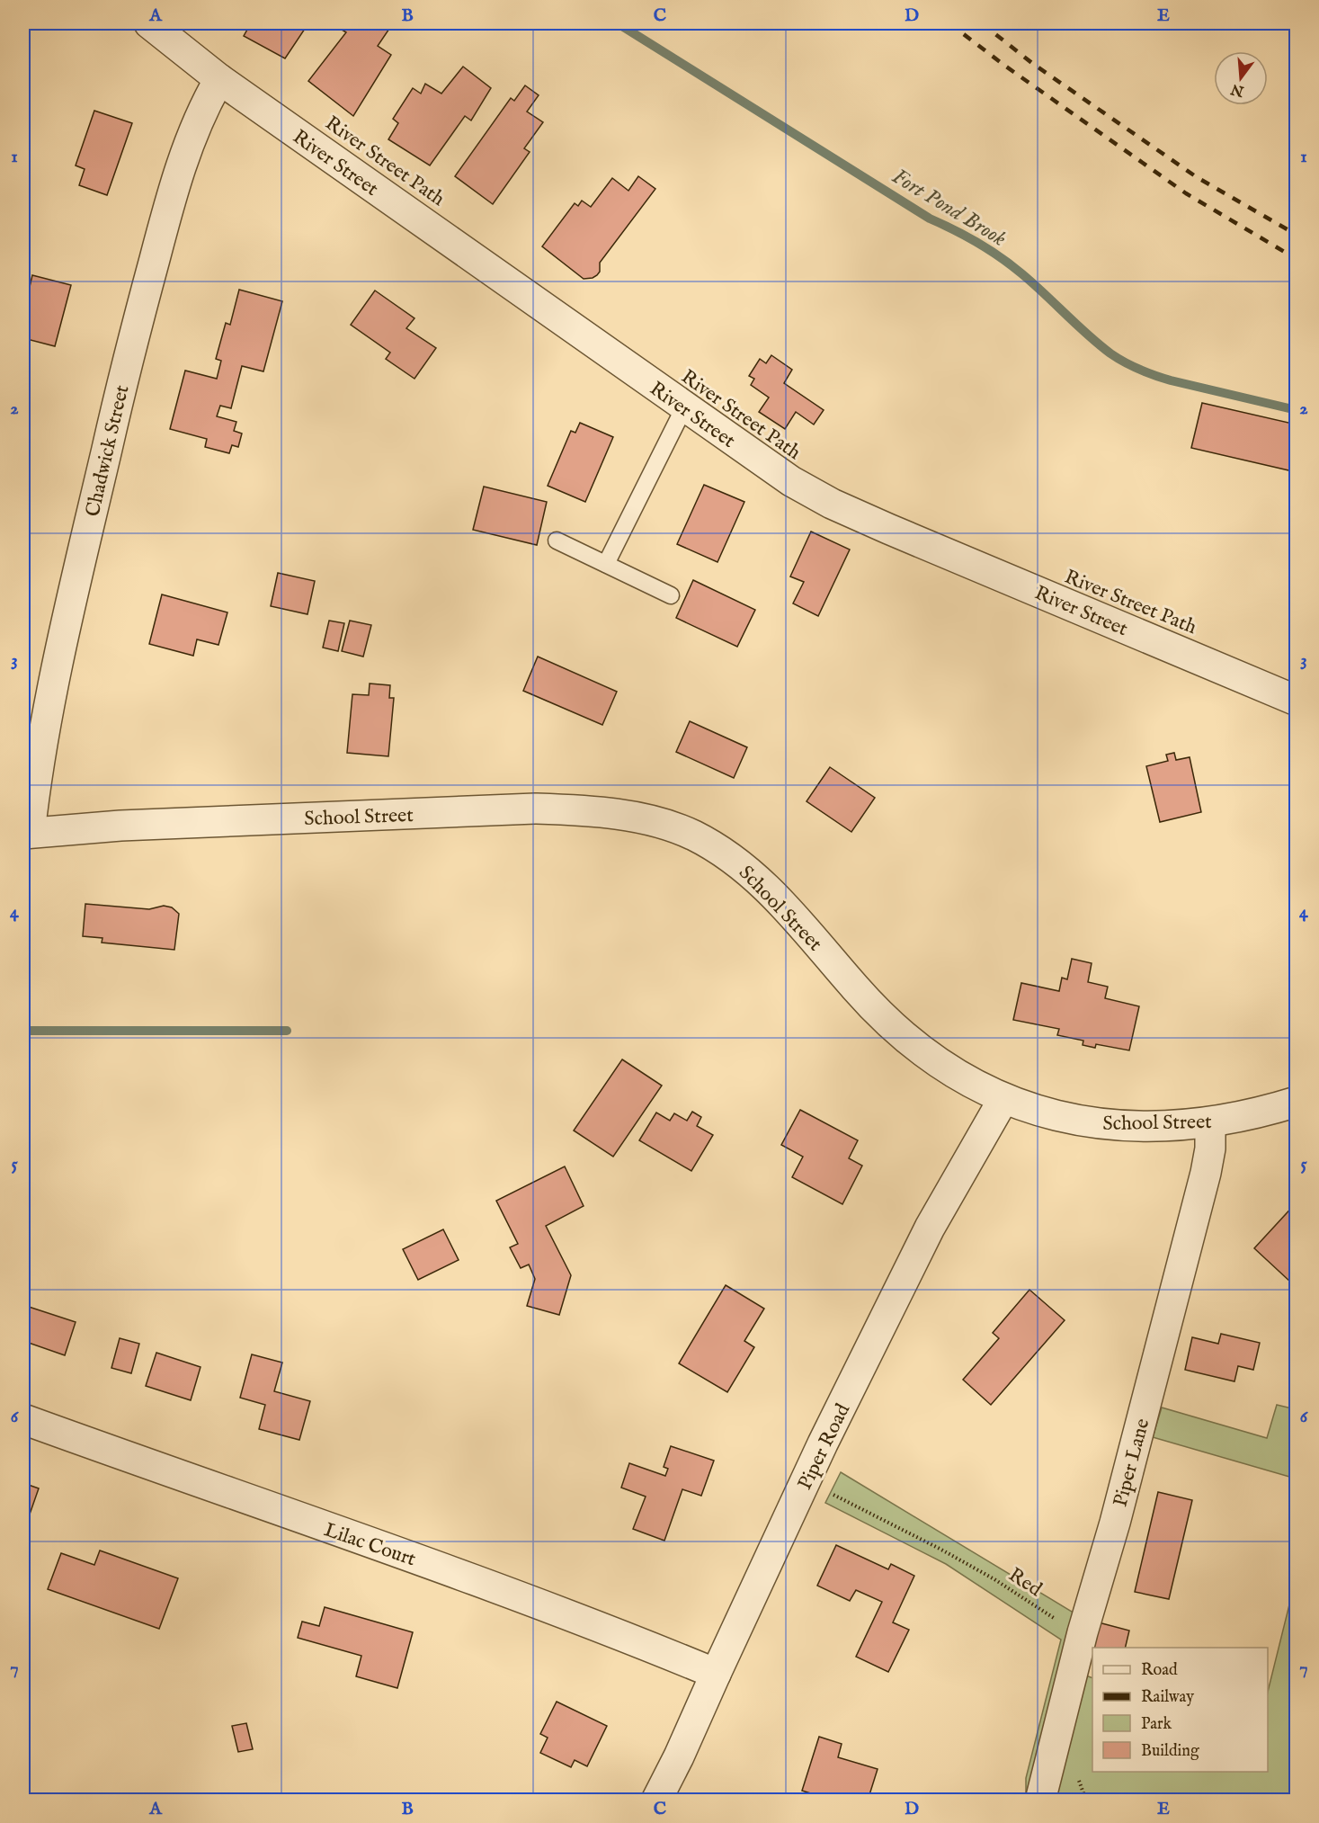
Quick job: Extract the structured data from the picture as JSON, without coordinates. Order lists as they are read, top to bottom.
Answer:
{
  "streets": {
    "street": [
      "River Street",
      "Chadwick Street",
      "School Street",
      "Piper Road",
      "Piper Lane",
      "Lilac Court"
    ],
    "path": ["Red"]
  },
  "crossings": [
    ["River Street", "Chadwick Street"],
    ["Chadwick Street", "School Street"],
    ["School Street", "Piper Road"],
    ["School Street", "Piper Lane"],
    ["Piper Road", "Lilac Court"],
    ["Piper Road", "Red"]
  ],
  "water": ["Fort Pond Brook"],
  "legend": [
    "Road",
    "Railway",
    "Park",
    "Building"
  ],
  "north": "bottom",
  "grid": {
    "columns": [
      "A",
      "B",
      "C",
      "D",
      "E"
    ],
    "rows": [
      "1",
      "2",
      "3",
      "4",
      "5",
      "6",
      "7"
    ]
  }
}
